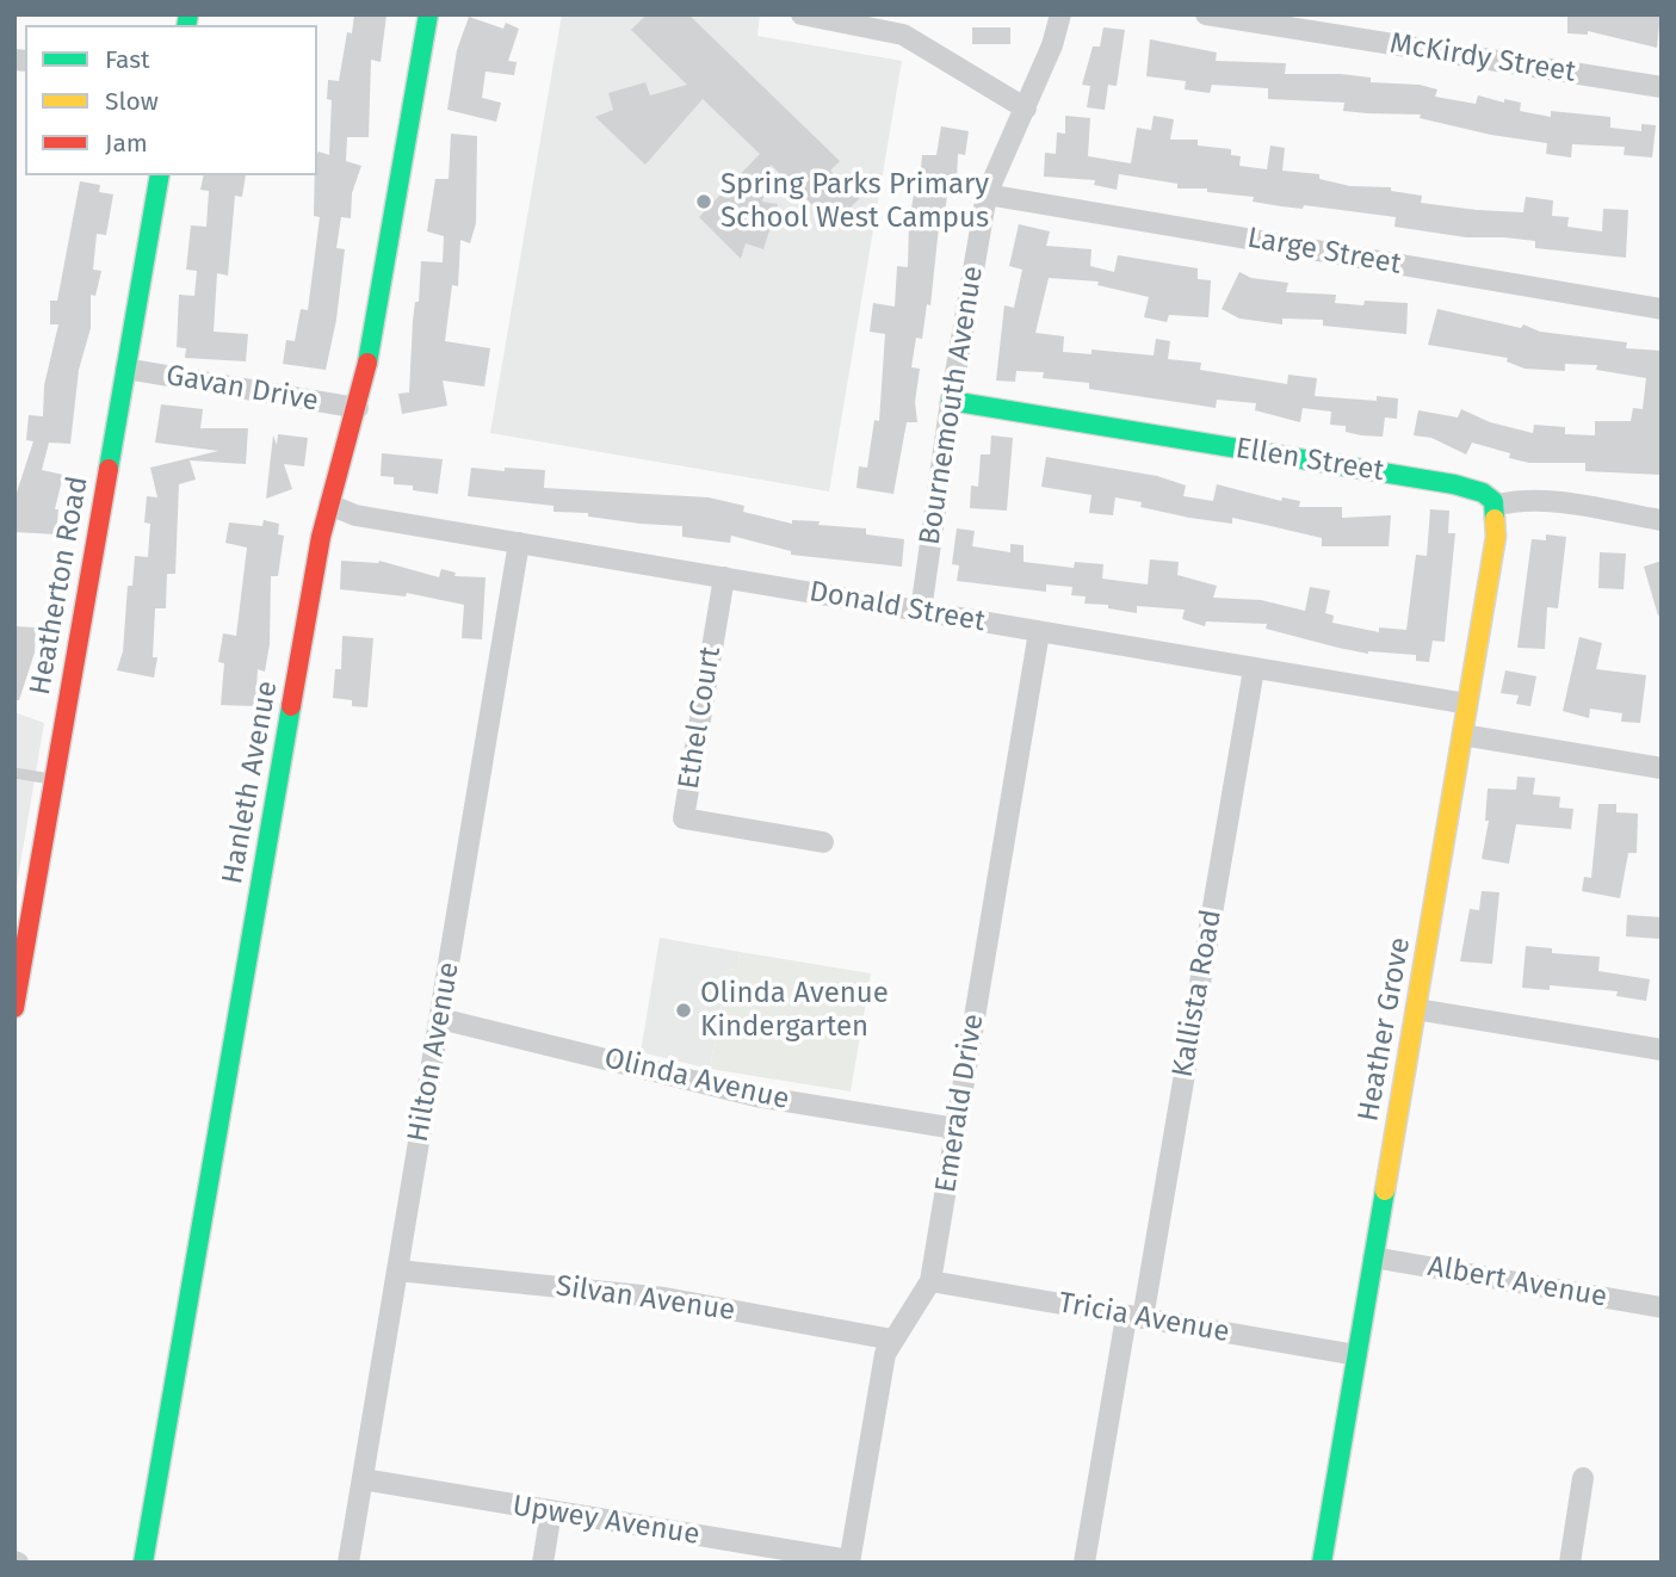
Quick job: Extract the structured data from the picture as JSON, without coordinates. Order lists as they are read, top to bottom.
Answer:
{
  "streets": {
    "street": [
      "McKirdy Street",
      "Large Street",
      "Gavan Drive",
      "Bournemouth Avenue",
      "Ellen Street",
      "Heatherton Road",
      "Donald Street",
      "Ethel Court",
      "Hanleth Avenue",
      "Kallista Road",
      "Heather Grove",
      "Hilton Avenue",
      "Olinda Avenue",
      "Emerald Drive",
      "Albert Avenue",
      "Silvan Avenue",
      "Tricia Avenue",
      "Upwey Avenue"
    ]
  },
  "crossings": [
    ["Large Street", "Bournemouth Avenue"],
    ["Gavan Drive", "Heatherton Road"],
    ["Gavan Drive", "Hanleth Avenue"],
    ["Bournemouth Avenue", "Ellen Street"],
    ["Bournemouth Avenue", "Donald Street"],
    ["Ellen Street", "Heather Grove"],
    ["Donald Street", "Ethel Court"],
    ["Donald Street", "Hanleth Avenue"],
    ["Donald Street", "Kallista Road"],
    ["Donald Street", "Heather Grove"],
    ["Donald Street", "Hilton Avenue"],
    ["Donald Street", "Emerald Drive"],
    ["Kallista Road", "Tricia Avenue"],
    ["Heather Grove", "Albert Avenue"],
    ["Heather Grove", "Tricia Avenue"],
    ["Hilton Avenue", "Olinda Avenue"],
    ["Hilton Avenue", "Silvan Avenue"],
    ["Hilton Avenue", "Upwey Avenue"],
    ["Olinda Avenue", "Emerald Drive"],
    ["Emerald Drive", "Silvan Avenue"],
    ["Emerald Drive", "Tricia Avenue"],
    ["Emerald Drive", "Upwey Avenue"]
  ],
  "places": ["Spring Parks Primary School West Campus", "Olinda Avenue Kindergarten"],
  "legend": ["Fast", "Slow", "Jam"]
}
